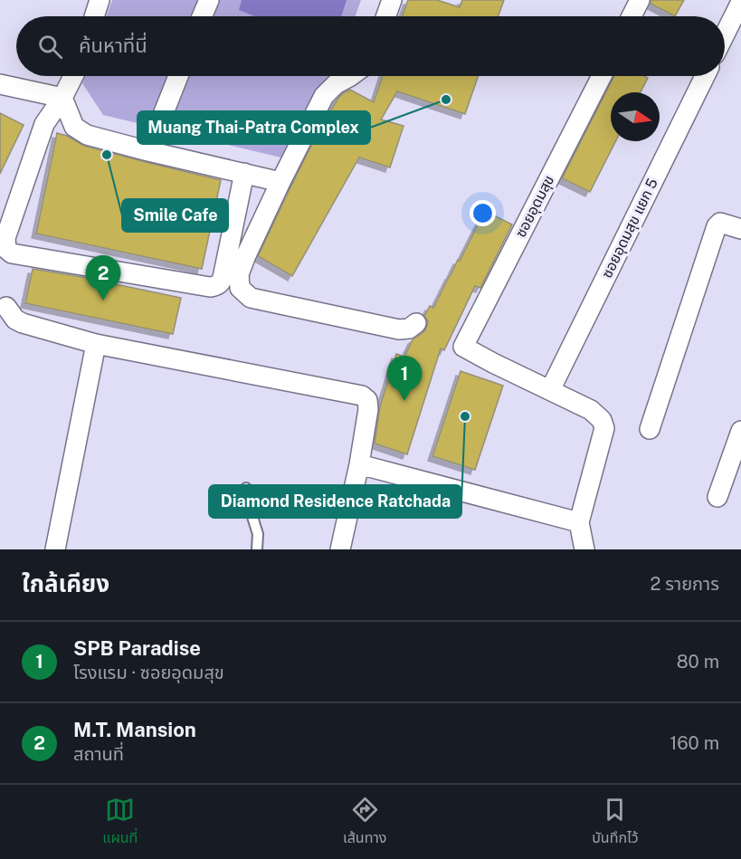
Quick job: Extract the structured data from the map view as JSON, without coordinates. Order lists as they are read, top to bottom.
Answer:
{
  "streets": {
    "street": ["ซอยอุดมสุข", "ซอยอุดมสุข แยก 5"]
  },
  "crossings": [
    ["ซอยอุดมสุข", "ซอยอุดมสุข แยก 5"]
  ],
  "places": ["Muang Thai-Patra Complex", "Smile Cafe", "Diamond Residence Ratchada"],
  "north": "right",
  "page": {
    "search": "ค้นหาที่นี่",
    "pins": ["2", "1"],
    "heading": ["ใกล้เคียง", "2 รายการ"],
    "list": [
      {
        "mark": "1",
        "name": "SPB Paradise",
        "note": "โรงแรม · ซอยอุดมสุข",
        "value": "80 m"
      },
      {
        "mark": "2",
        "name": "M.T. Mansion",
        "note": "สถานที่",
        "value": "160 m"
      }
    ],
    "nav": ["แผนที่", "เส้นทาง", "บันทึกไว้"]
  }
}
